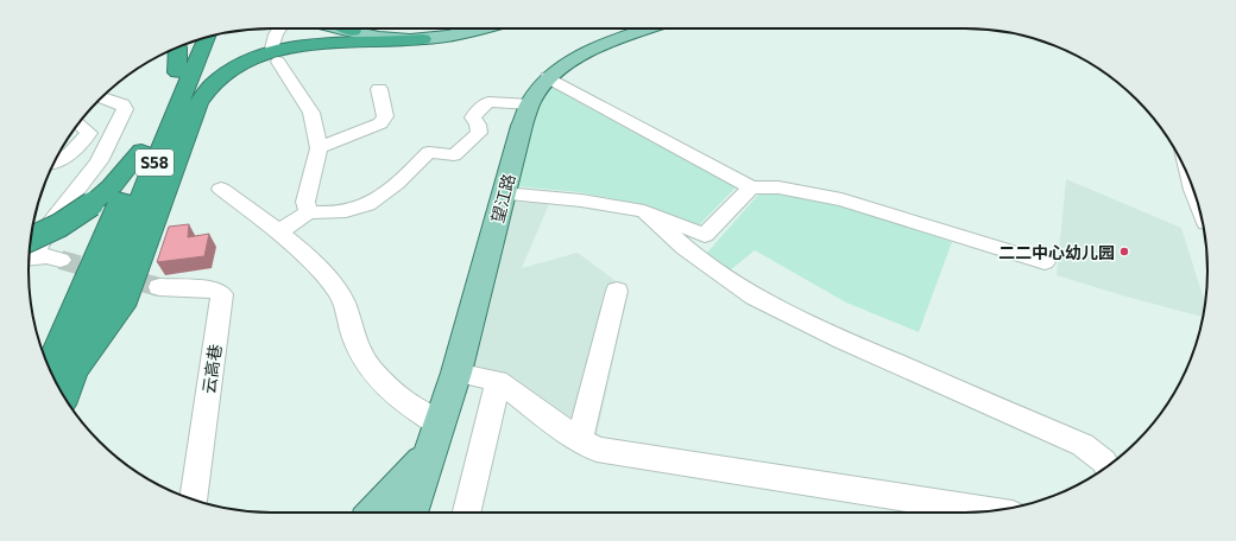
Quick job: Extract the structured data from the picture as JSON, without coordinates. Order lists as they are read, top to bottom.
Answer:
{
  "streets": {
    "highway": ["S58"],
    "main road": ["望江路"],
    "street": ["云高巷"]
  },
  "places": ["二二中心幼儿园"]
}
